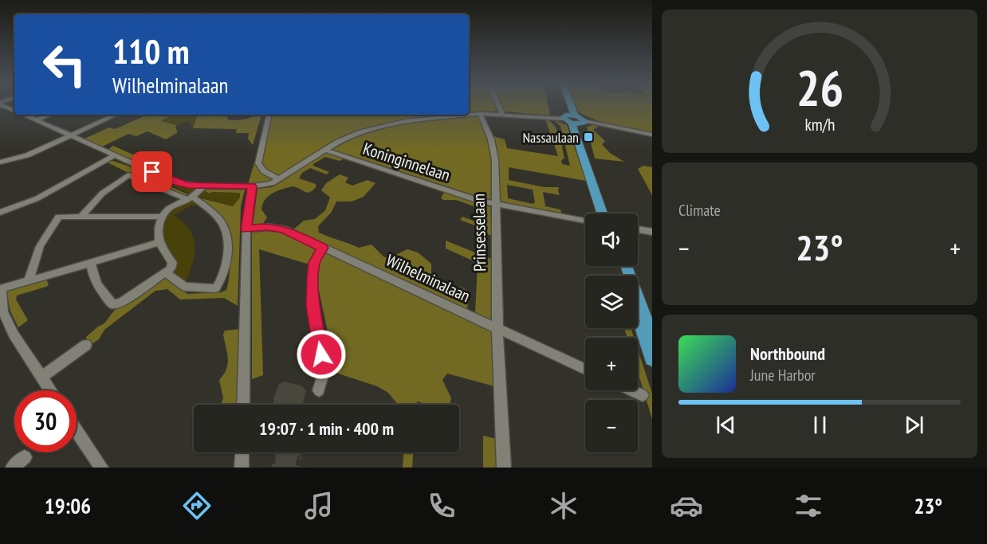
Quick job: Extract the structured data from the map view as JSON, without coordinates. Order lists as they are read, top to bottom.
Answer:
{
  "streets": {
    "street": ["Koninginnelaan", "Prinsesselaan", "Wilhelminalaan"]
  },
  "crossings": [
    ["Koninginnelaan", "Prinsesselaan"],
    ["Prinsesselaan", "Wilhelminalaan"]
  ],
  "places": {
    "transit": ["Nassaulaan"]
  },
  "page": {
    "turn": ["110 m", "Wilhelminalaan"],
    "tile": "Climate",
    "map_buttons": ["+", "−"],
    "heat": ["−", "23°", "+"],
    "song": ["Northbound", "June Harbor"],
    "limit": "30",
    "trip": "19:07 · 1 min · 400 m",
    "tabs": ["19:06", "23°"],
    "gauge": ["26", "km/h"]
  }
}
